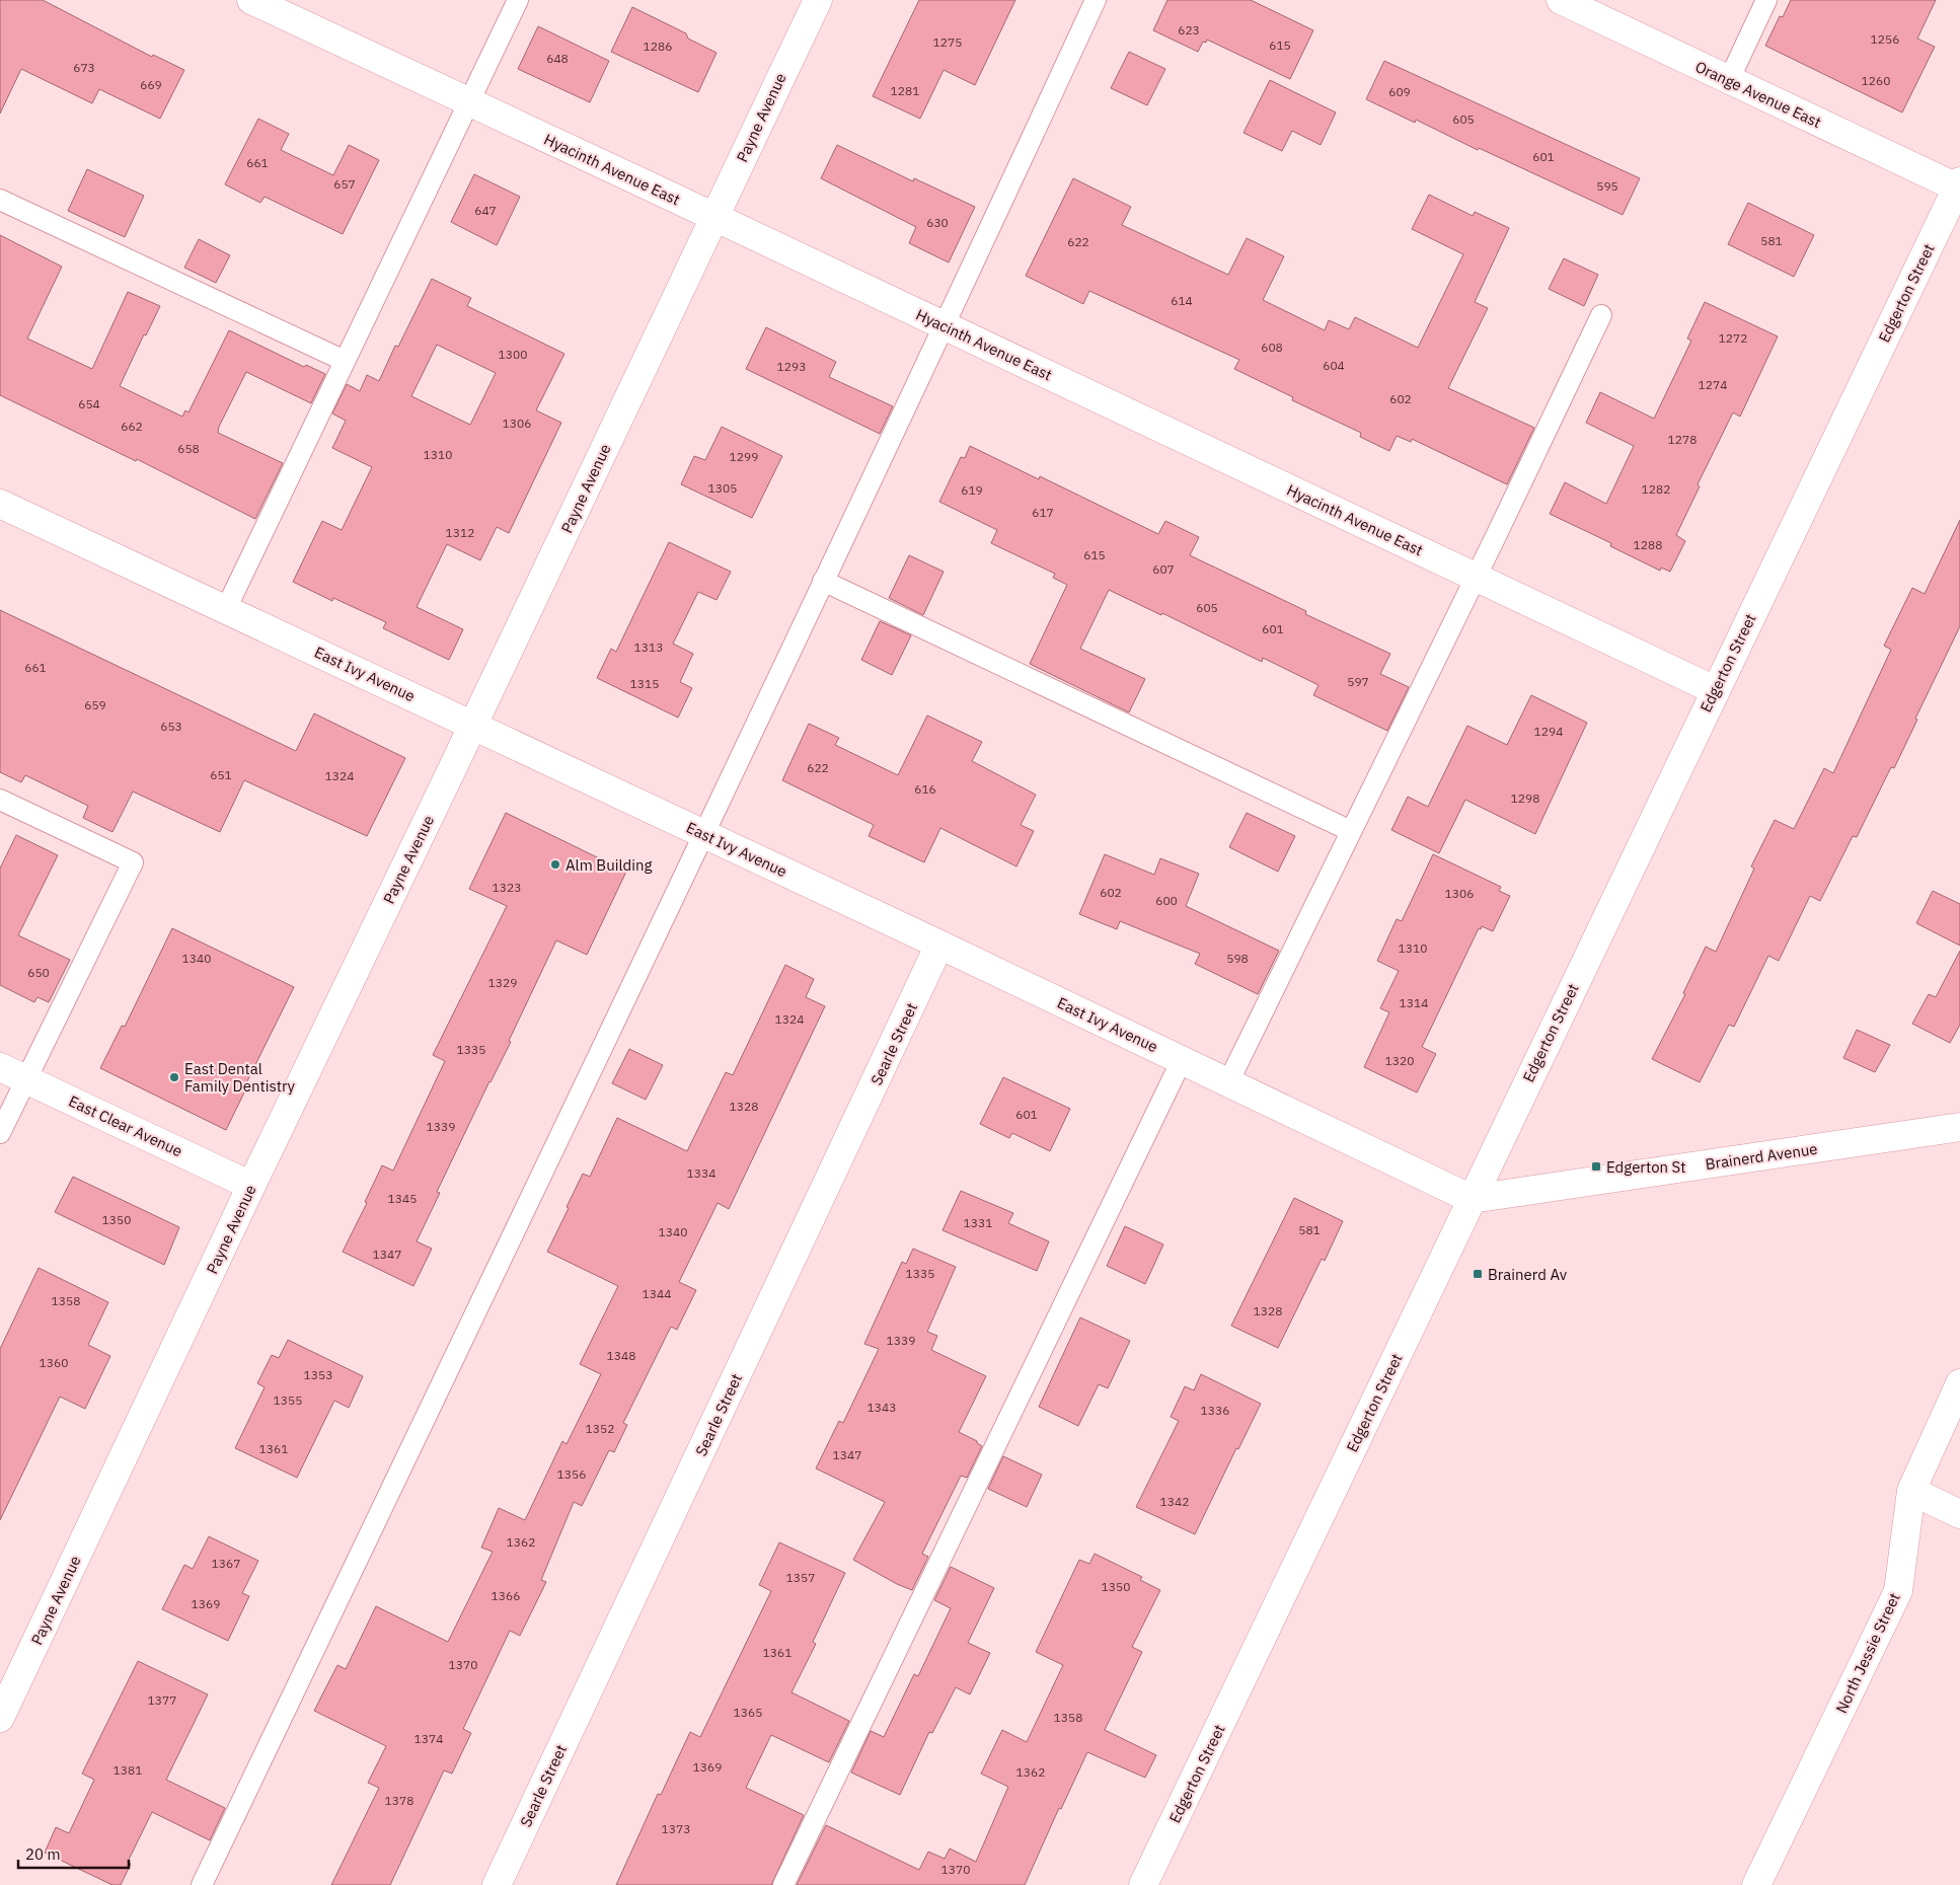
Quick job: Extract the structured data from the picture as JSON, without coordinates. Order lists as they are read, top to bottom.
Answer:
{
  "streets": {
    "street": [
      "Orange Avenue East",
      "Payne Avenue",
      "Hyacinth Avenue East",
      "Edgerton Street",
      "East Ivy Avenue",
      "Searle Street",
      "East Clear Avenue",
      "Brainerd Avenue",
      "North Jessie Street"
    ]
  },
  "crossings": [
    ["Orange Avenue East", "Edgerton Street"],
    ["Payne Avenue", "Hyacinth Avenue East"],
    ["Payne Avenue", "East Ivy Avenue"],
    ["Payne Avenue", "East Clear Avenue"],
    ["Hyacinth Avenue East", "Edgerton Street"],
    ["Edgerton Street", "East Ivy Avenue"],
    ["Edgerton Street", "Brainerd Avenue"],
    ["East Ivy Avenue", "Searle Street"],
    ["East Ivy Avenue", "Brainerd Avenue"]
  ],
  "places": {
    "other": ["Alm Building", "East Dental Family Dentistry"],
    "transit": ["Edgerton St", "Brainerd Av"]
  },
  "house_numbers": [
    "623",
    "1256",
    "1275",
    "615",
    "1286",
    "648",
    "673",
    "1260",
    "669",
    "1281",
    "609",
    "605",
    "601",
    "661",
    "657",
    "595",
    "647",
    "630",
    "581",
    "622",
    "614",
    "1272",
    "608",
    "1300",
    "604",
    "1293",
    "1274",
    "602",
    "654",
    "1306",
    "662",
    "1278",
    "658",
    "1310",
    "1299",
    "1305",
    "1282",
    "619",
    "617",
    "1312",
    "1288",
    "615",
    "607",
    "605",
    "601",
    "1313",
    "661",
    "597",
    "1315",
    "659",
    "653",
    "1294",
    "622",
    "651",
    "1324",
    "616",
    "1298",
    "1323",
    "602",
    "1306",
    "600",
    "1310",
    "1340",
    "598",
    "650",
    "1329",
    "1314",
    "1324",
    "1335",
    "1320",
    "1328",
    "601",
    "1339",
    "1334",
    "1345",
    "1350",
    "1331",
    "581",
    "1340",
    "1347",
    "1335",
    "1344",
    "1358",
    "1328",
    "1339",
    "1348",
    "1360",
    "1353",
    "1355",
    "1343",
    "1336",
    "1352",
    "1361",
    "1347",
    "1356",
    "1342",
    "1362",
    "1367",
    "1357",
    "1350",
    "1366",
    "1369",
    "1361",
    "1370",
    "1377",
    "1365",
    "1358",
    "1374",
    "1369",
    "1381",
    "1362",
    "1378",
    "1373",
    "1370"
  ],
  "scale_bar": "20 m"
}
